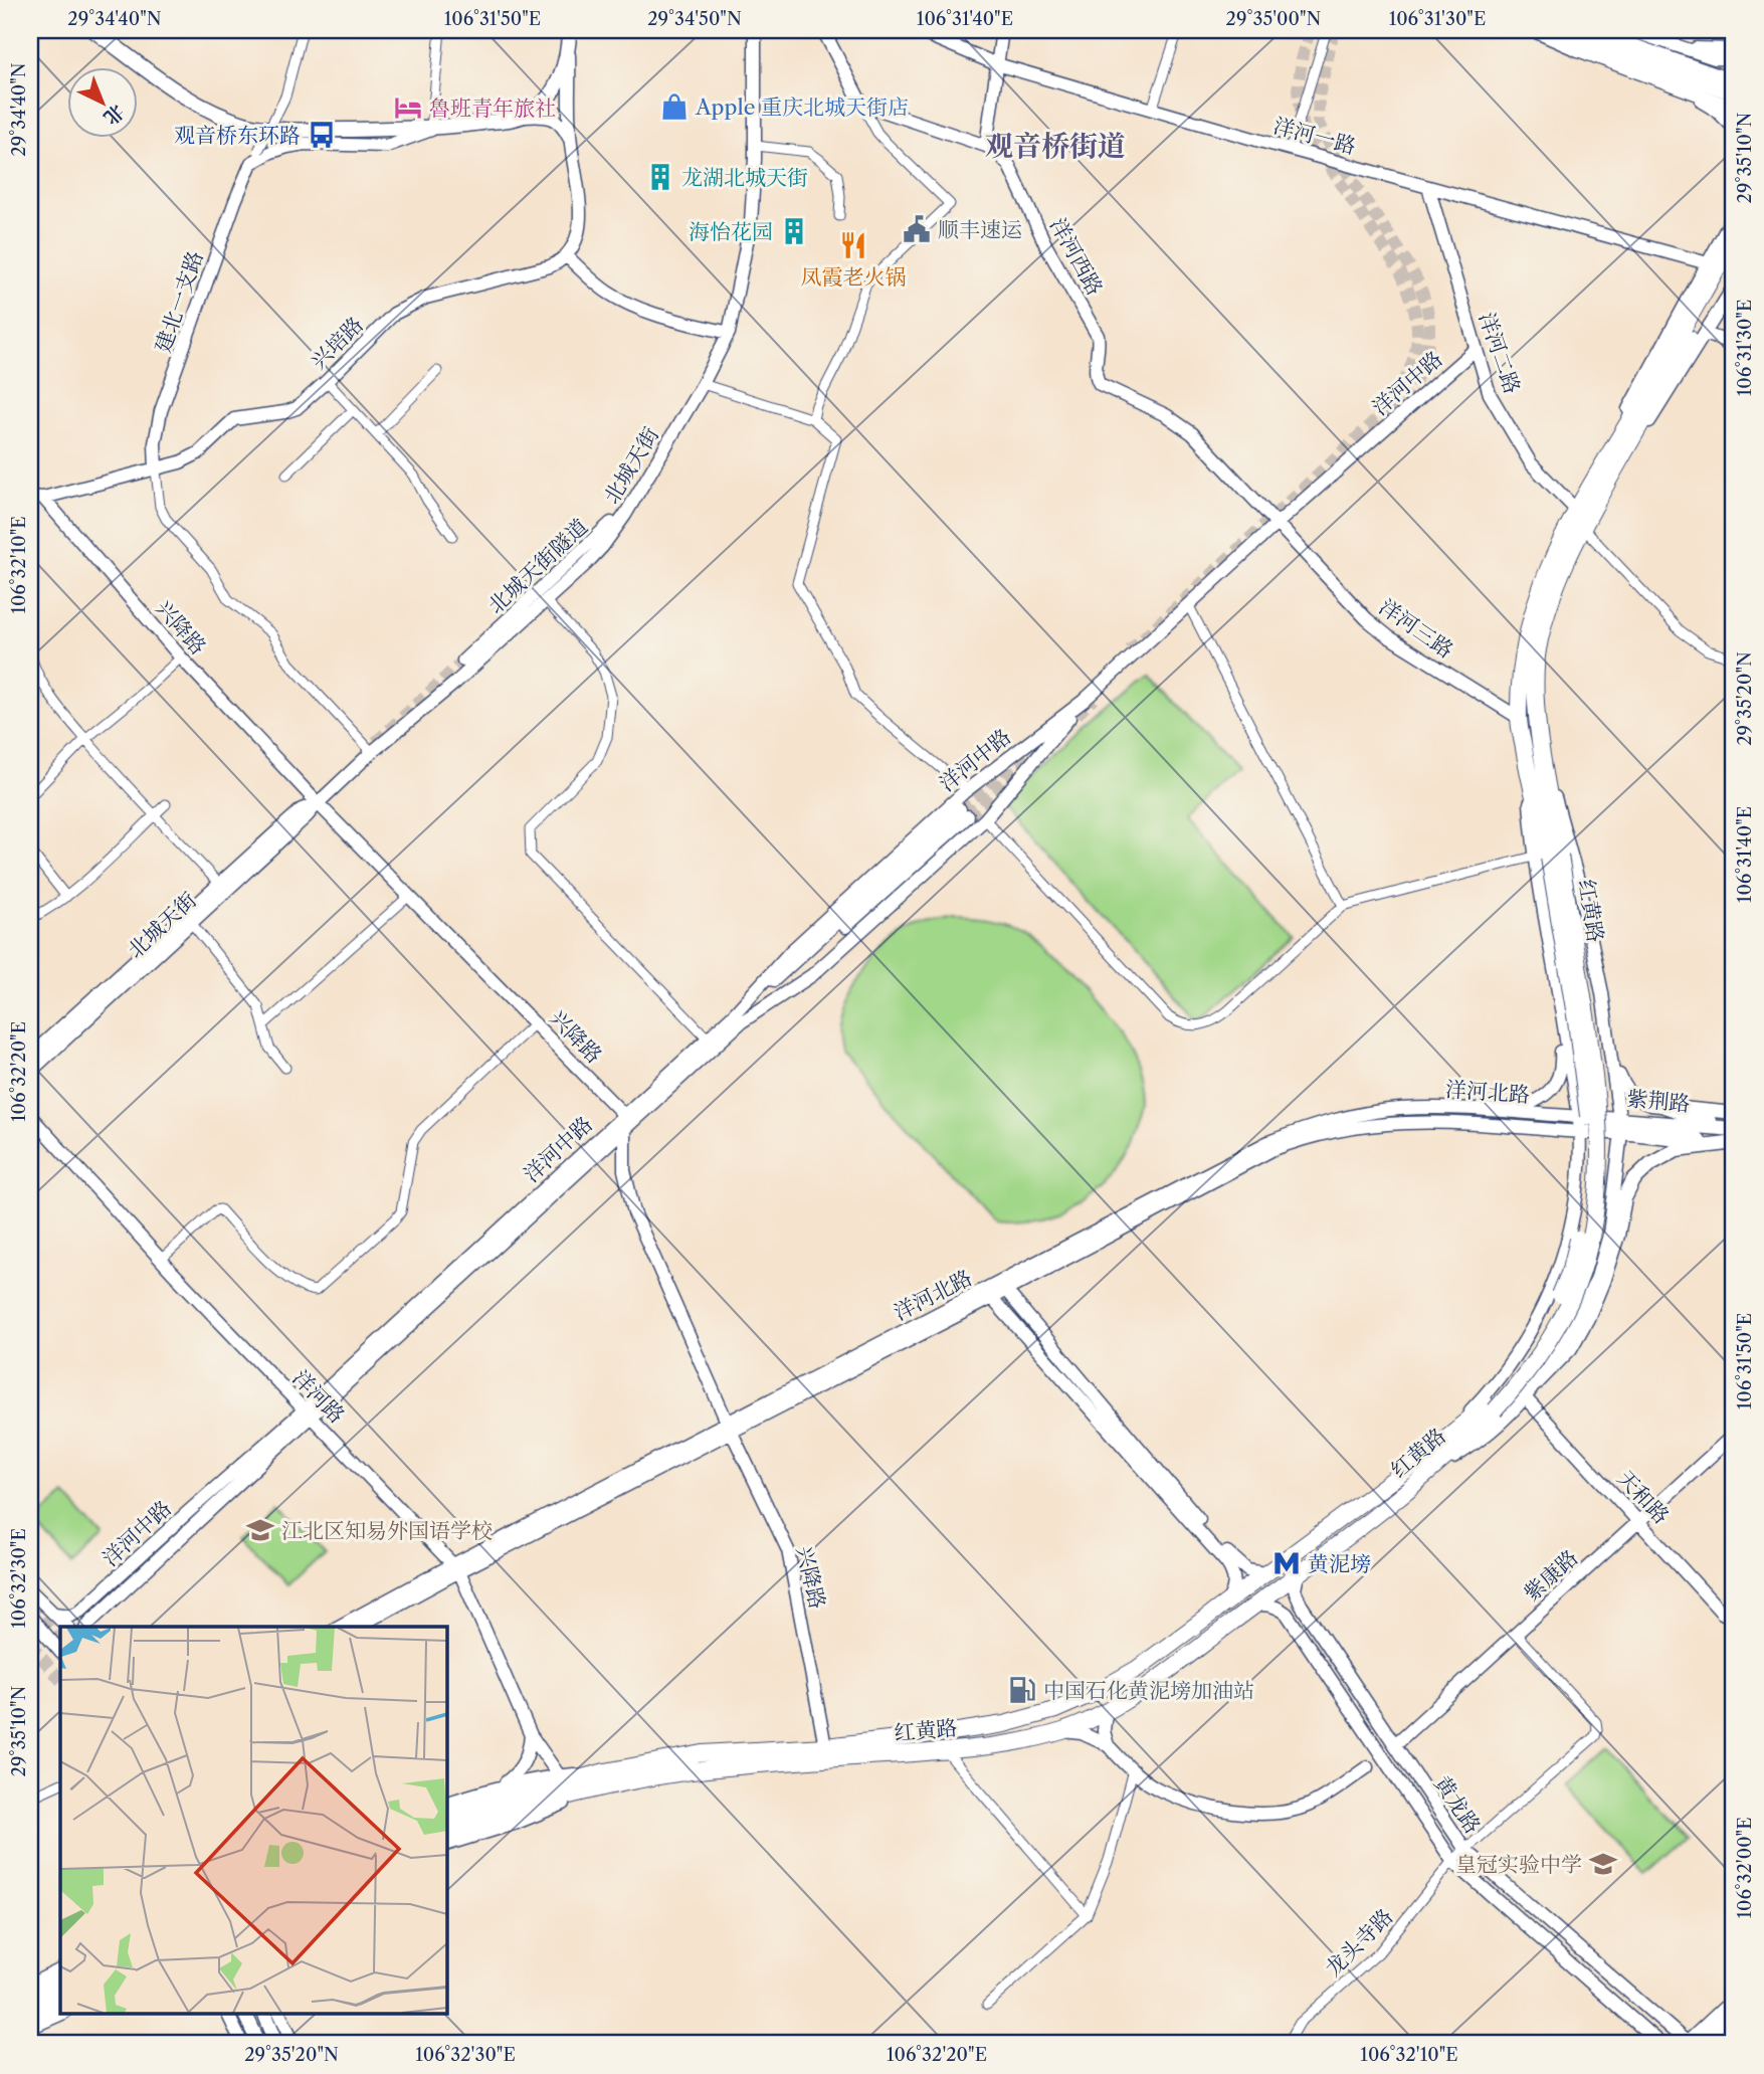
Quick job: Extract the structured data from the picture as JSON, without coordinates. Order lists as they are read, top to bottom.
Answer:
{
  "streets": {
    "highway": ["红黄路"],
    "main road": ["紫荆路"],
    "street": [
      "洋河一路",
      "洋河西路",
      "建北一支路",
      "兴培路",
      "洋河二路",
      "洋河中路",
      "北城天街",
      "北城天街隧道",
      "兴降路",
      "洋河三路",
      "洋河北路",
      "洋河路",
      "天和路",
      "紫康路",
      "黄龙路",
      "龙头寺路"
    ]
  },
  "crossings": [
    ["洋河一路", "洋河二路"],
    ["洋河西路", "洋河中路"],
    ["洋河西路", "洋河三路"],
    ["建北一支路", "兴培路"],
    ["兴培路", "兴降路"],
    ["洋河二路", "洋河中路"],
    ["洋河二路", "红黄路"],
    ["洋河中路", "兴降路"],
    ["洋河中路", "洋河三路"],
    ["洋河中路", "洋河路"],
    ["北城天街", "北城天街隧道"],
    ["北城天街", "兴降路"],
    ["兴降路", "红黄路"],
    ["兴降路", "洋河北路"],
    ["洋河三路", "红黄路"],
    ["洋河北路", "紫荆路"],
    ["洋河北路", "洋河路"],
    ["天和路", "紫康路"],
    ["紫康路", "黄龙路"],
    ["紫康路", "龙头寺路"],
    ["黄龙路", "龙头寺路"]
  ],
  "districts": ["观音桥街道"],
  "places": {
    "shop": ["Apple 重庆北城天街店"],
    "hotel": ["魯班青年旅社"],
    "bus stop": ["观音桥东环路"],
    "building": ["龙湖北城天街", "海怡花园"],
    "public building": ["顺丰速运"],
    "restaurant": ["凤霞老火锅"],
    "school or university": ["江北区知易外国语学校", "皇冠实验中学"],
    "metro station": ["黄泥塝"],
    "fuel station": ["中国石化黄泥塝加油站"]
  },
  "north": "bottom right",
  "coordinates": [
    "29°34'40\"N",
    "106°31'50\"E",
    "29°34'50\"N",
    "106°31'40\"E",
    "29°35'00\"N",
    "106°31'30\"E",
    "29°35'10\"N",
    "106°32'10\"E",
    "29°35'20\"N",
    "106°32'20\"E",
    "106°32'30\"E",
    "106°32'00\"E"
  ]
}
